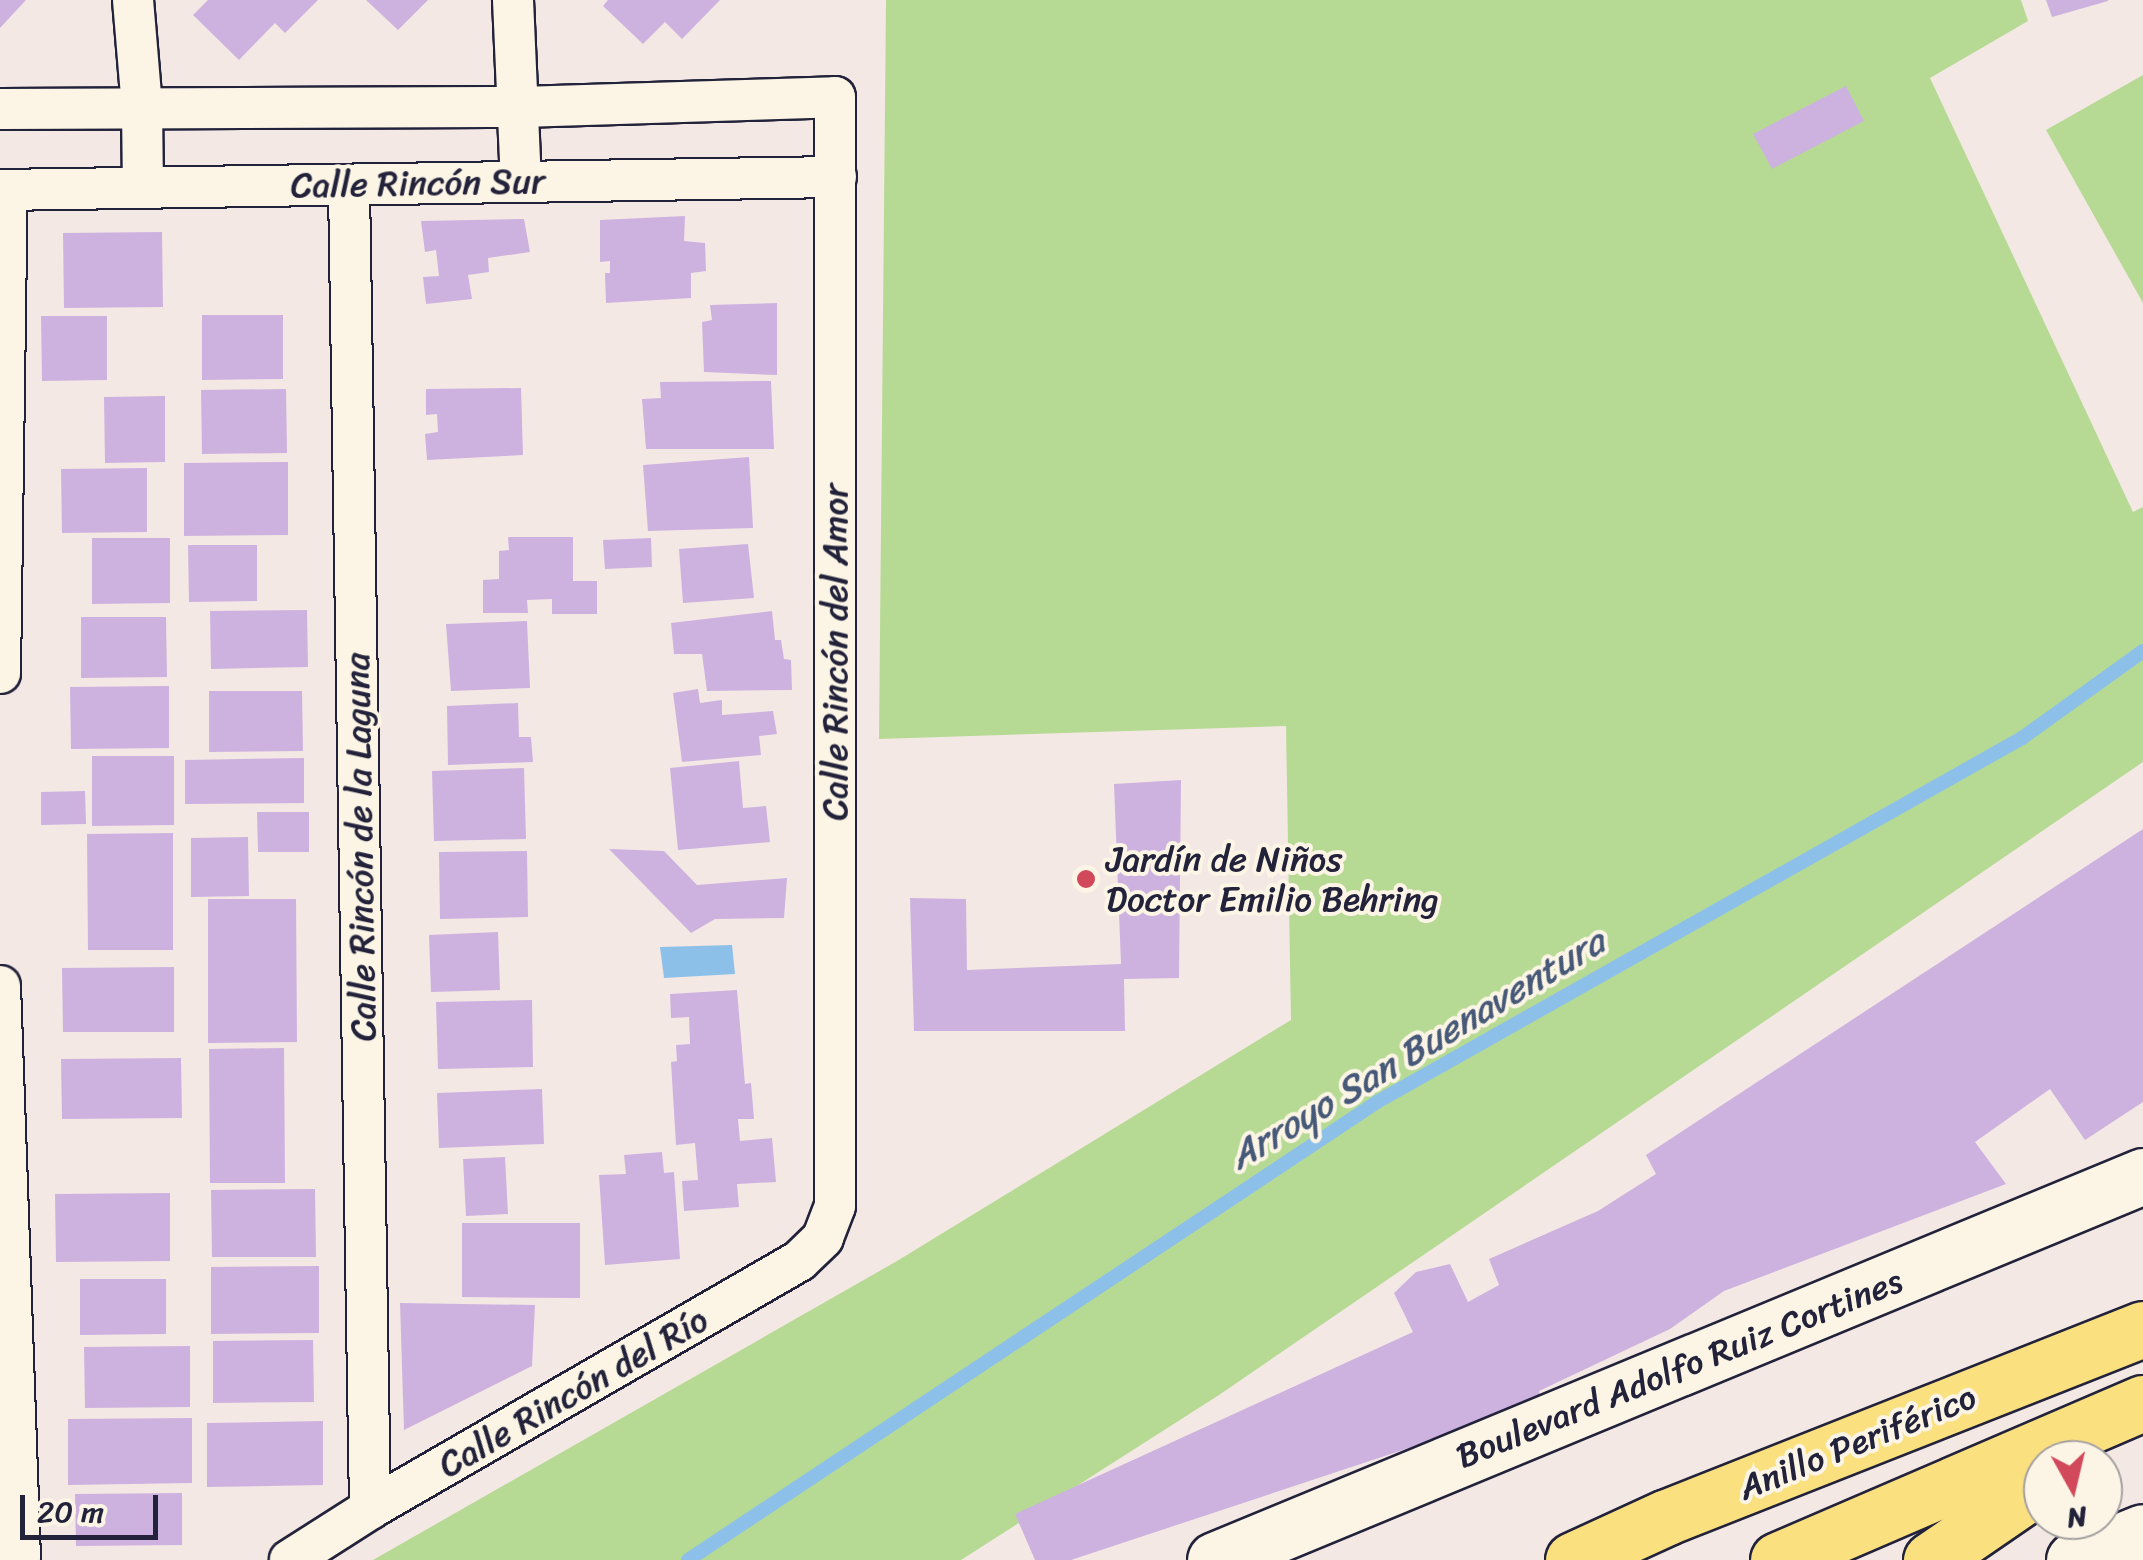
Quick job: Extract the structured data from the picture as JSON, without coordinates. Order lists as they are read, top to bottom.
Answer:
{
  "streets": {
    "highway": ["Anillo Periférico"],
    "main road": ["Boulevard Adolfo Ruiz Cortines"],
    "street": [
      "Calle Rincón Sur",
      "Calle Rincón del Amor",
      "Calle Rincón de la Laguna",
      "Calle Rincón del Río"
    ]
  },
  "crossings": [
    ["Calle Rincón Sur", "Calle Rincón del Amor"],
    ["Calle Rincón Sur", "Calle Rincón de la Laguna"],
    ["Calle Rincón del Amor", "Calle Rincón del Río"],
    ["Calle Rincón de la Laguna", "Calle Rincón del Río"]
  ],
  "water": ["Arroyo San Buenaventura"],
  "places": ["Jardín de Niños Doctor Emilio Behring"],
  "scale_bar": "20 m",
  "north": "bottom"
}
